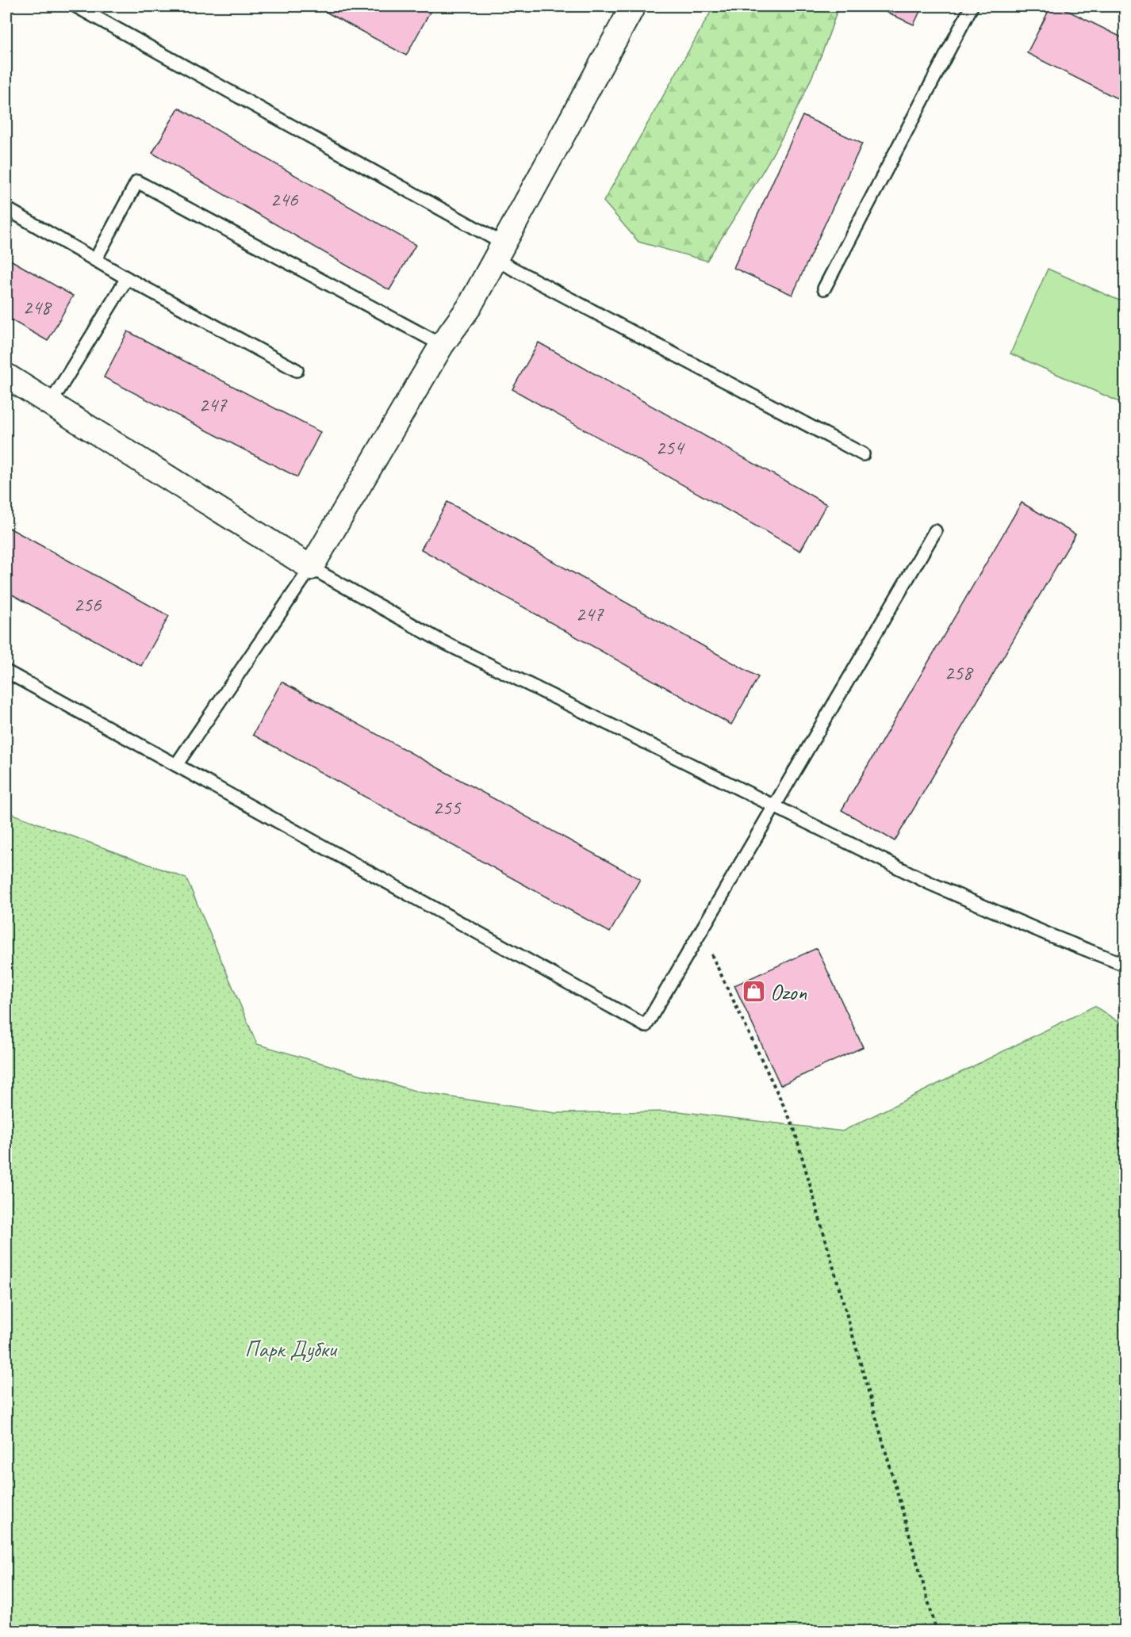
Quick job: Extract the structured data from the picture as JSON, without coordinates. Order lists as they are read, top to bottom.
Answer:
{
  "parks": ["Парк Дубки"],
  "places": {
    "shop": ["Ozon"]
  },
  "house_numbers": [
    "246",
    "248",
    "247",
    "254",
    "256",
    "247",
    "258",
    "255"
  ]
}
